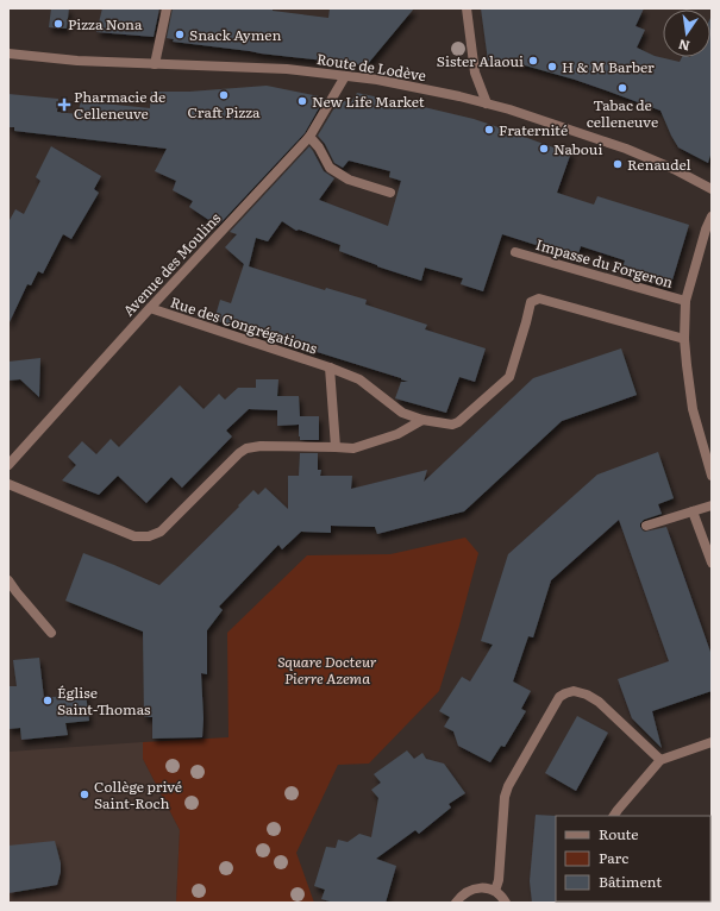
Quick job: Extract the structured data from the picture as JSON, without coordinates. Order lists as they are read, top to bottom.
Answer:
{
  "streets": {
    "street": [
      "Route de Lodève",
      "Impasse du Forgeron",
      "Avenue des Moulins",
      "Rue des Congrégations"
    ]
  },
  "crossings": [
    ["Route de Lodève", "Avenue des Moulins"],
    ["Avenue des Moulins", "Rue des Congrégations"]
  ],
  "parks": ["Square Docteur Pierre Azema"],
  "places": {
    "other": [
      "Pizza Nona",
      "Snack Aymen",
      "Sister Alaoui",
      "H & M Barber",
      "Tabac de celleneuve",
      "Craft Pizza",
      "New Life Market",
      "Fraternité",
      "Naboui",
      "Renaudel",
      "Église Saint-Thomas",
      "Collège privé Saint-Roch"
    ],
    "health": ["Pharmacie de Celleneuve"]
  },
  "legend": ["Route", "Parc", "Bâtiment"],
  "north": "bottom"
}
